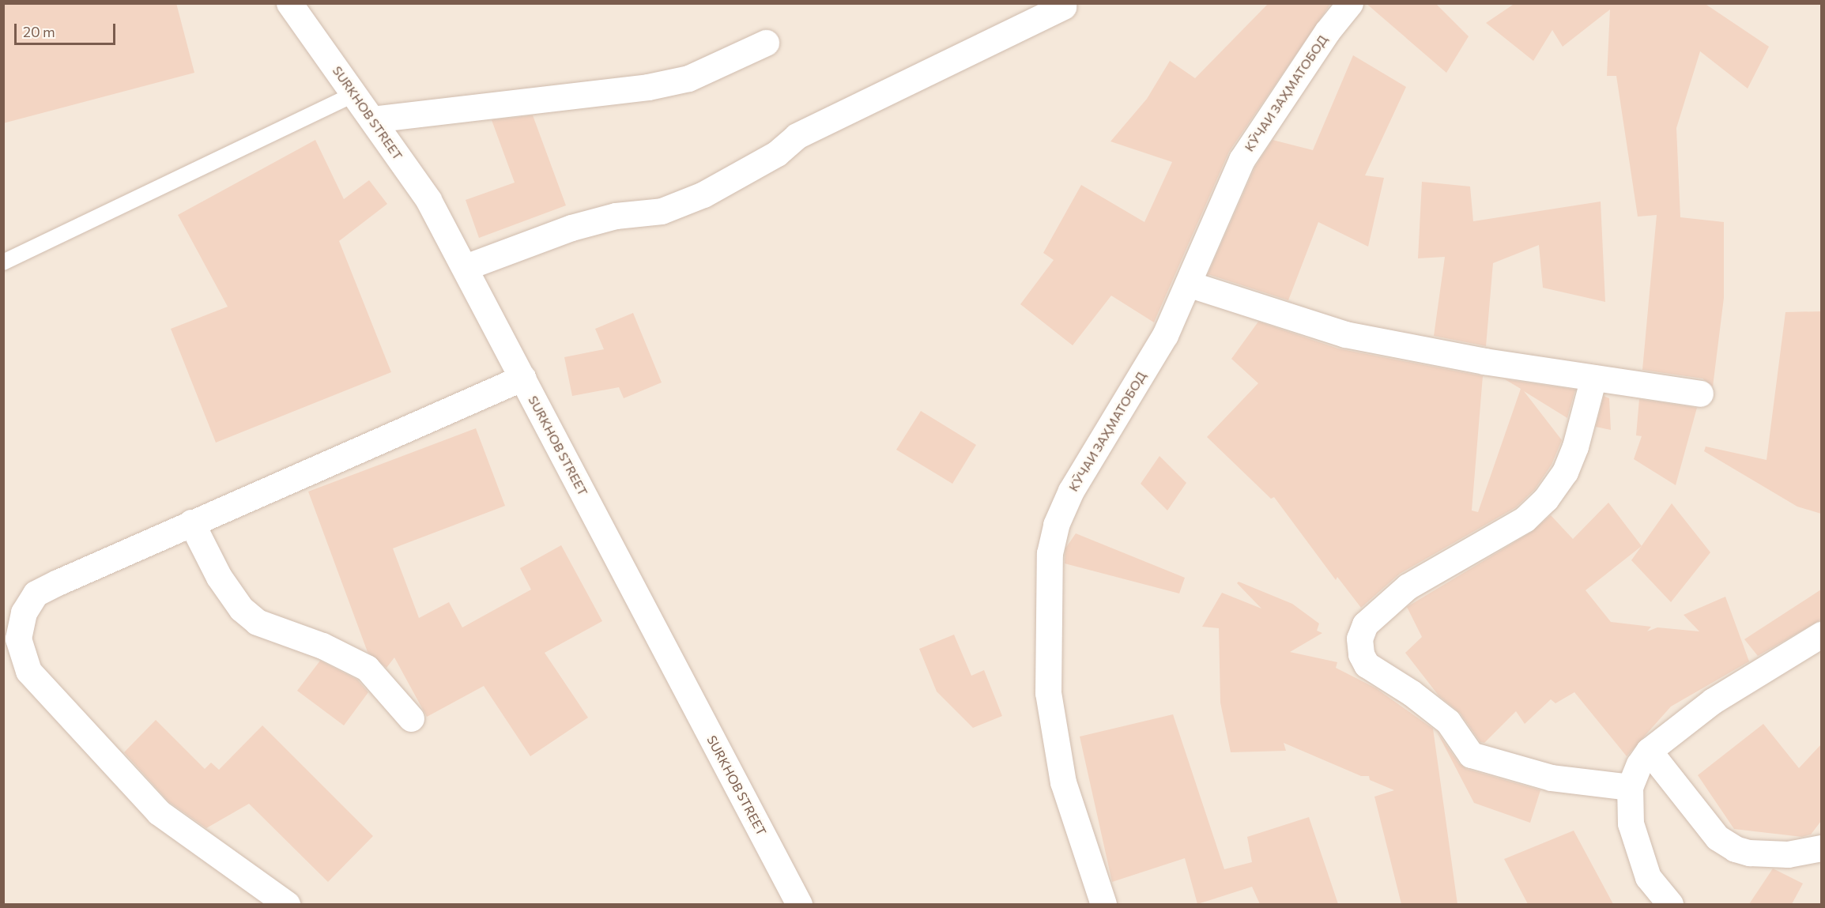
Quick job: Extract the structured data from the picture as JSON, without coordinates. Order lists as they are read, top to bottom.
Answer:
{
  "streets": {
    "street": ["КӮЧАИ ЗАҲМАТОБОД", "SURKHOB STREET"]
  },
  "scale_bar": "20 m"
}
